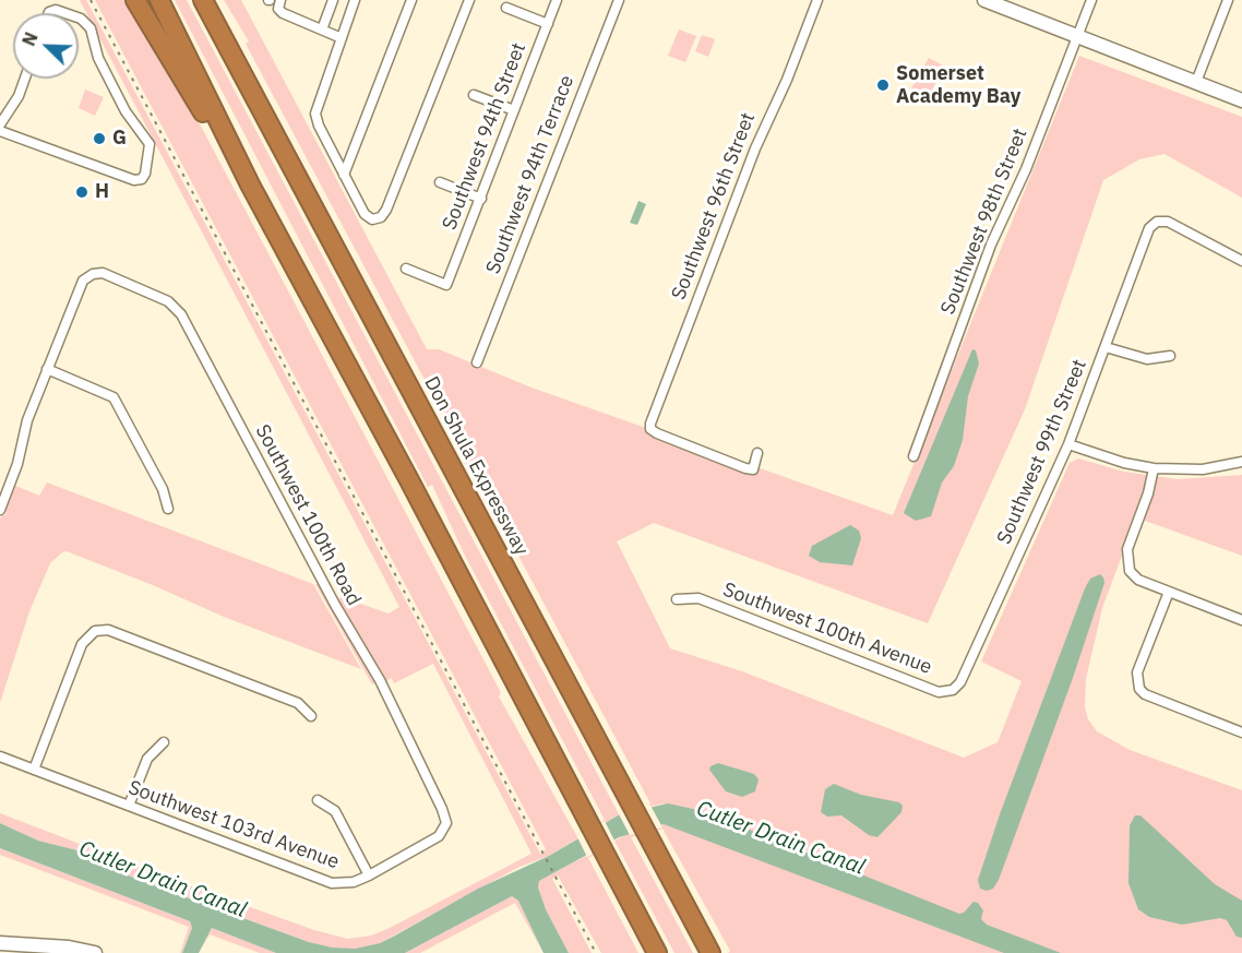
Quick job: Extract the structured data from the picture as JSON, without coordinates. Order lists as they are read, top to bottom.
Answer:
{
  "streets": {
    "highway": ["Don Shula Expressway"],
    "street": [
      "Southwest 94th Street",
      "Southwest 94th Terrace",
      "Southwest 96th Street",
      "Southwest 98th Street",
      "Southwest 99th Street",
      "Southwest 100th Road",
      "Southwest 100th Avenue",
      "Southwest 103rd Avenue"
    ]
  },
  "crossings": [
    ["Southwest 99th Street", "Southwest 100th Avenue"],
    ["Southwest 100th Road", "Southwest 103rd Avenue"]
  ],
  "water": ["Cutler Drain Canal"],
  "places": ["Somerset Academy Bay", "G", "H"],
  "north": "top left"
}
